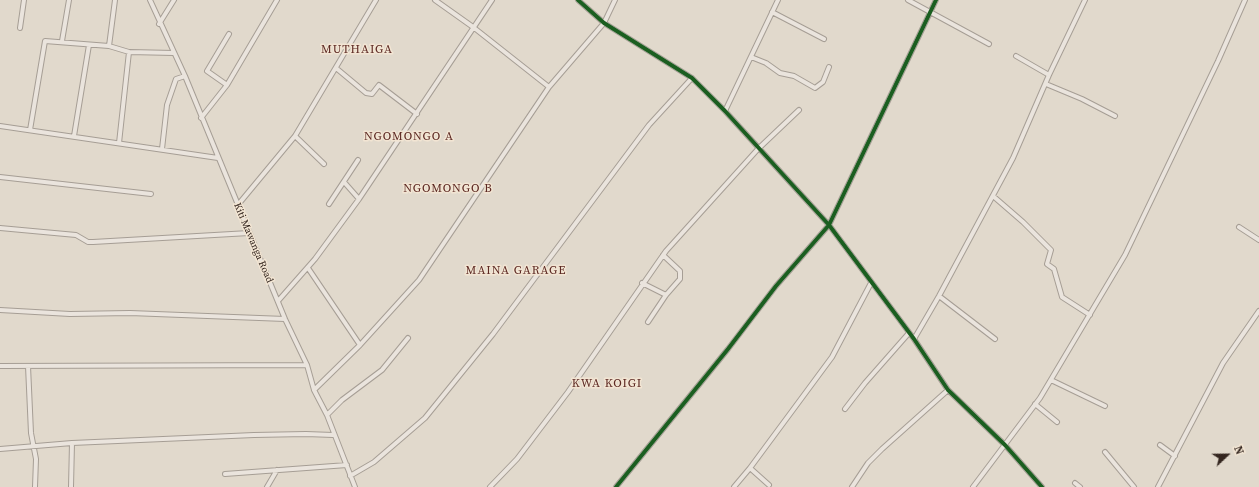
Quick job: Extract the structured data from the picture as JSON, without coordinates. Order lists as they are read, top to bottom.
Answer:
{
  "streets": {
    "street": ["Kiti Mawanga Road"]
  },
  "districts": [
    "MUTHAIGA",
    "NGOMONGO A",
    "NGOMONGO B",
    "MAINA GARAGE",
    "KWA KOIGI"
  ],
  "north": "right"
}
